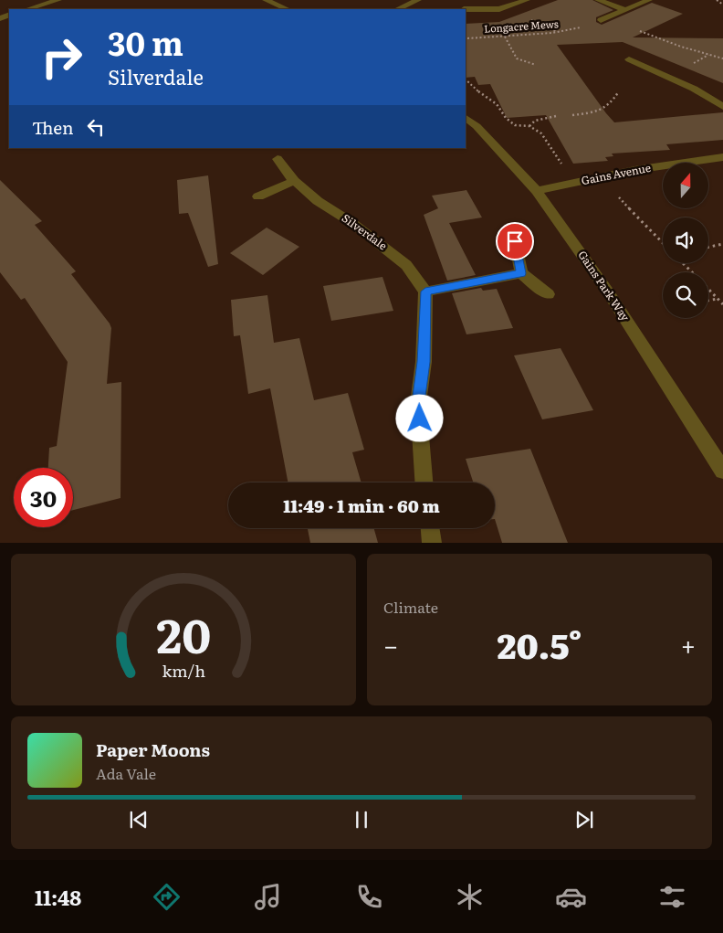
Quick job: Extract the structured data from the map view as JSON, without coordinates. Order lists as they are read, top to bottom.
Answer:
{
  "streets": {
    "street": ["Gains Avenue", "Silverdale", "Gains Park Way"],
    "path": ["Longacre Mews"]
  },
  "crossings": [
    ["Gains Avenue", "Gains Park Way"]
  ],
  "north": "top",
  "page": {
    "turn": ["30 m", "Silverdale"],
    "then": "Then",
    "limit": "30",
    "trip": "11:49 · 1 min · 60 m",
    "tile": "Climate",
    "heat": ["−", "20.5°", "+"],
    "song": ["Paper Moons", "Ada Vale"],
    "tabs": "11:48",
    "gauge": ["20", "km/h"]
  }
}
